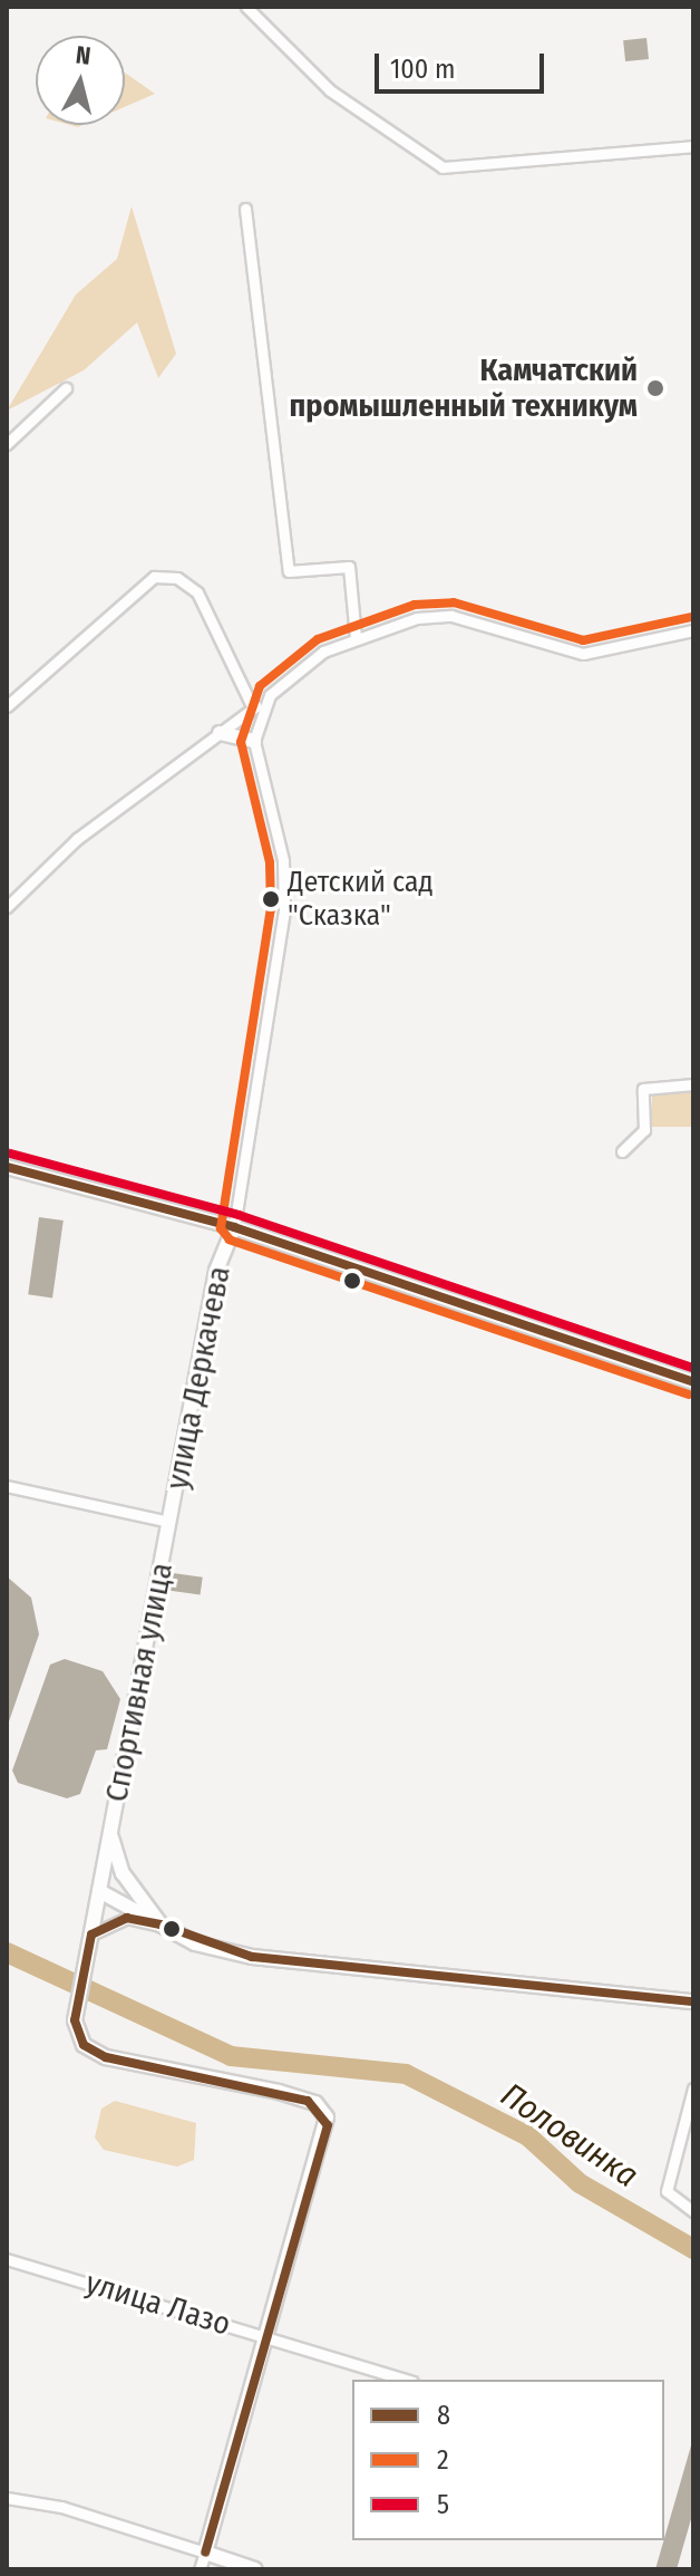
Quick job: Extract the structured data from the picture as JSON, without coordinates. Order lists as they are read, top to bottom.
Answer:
{
  "streets": {
    "street": ["улица Деркачева", "Спортивная улица", "улица Лазо"]
  },
  "crossings": [
    ["улица Деркачева", "Спортивная улица"],
    ["Спортивная улица", "улица Лазо"]
  ],
  "water": ["Половинка"],
  "places": ["Камчатский промышленный техникум", "Детский сад \"Сказка\""],
  "lines": ["transit line 2", "transit line 5", "transit line 8"],
  "legend": ["8", "2", "5"],
  "scale_bar": "100 m",
  "north": "top"
}
